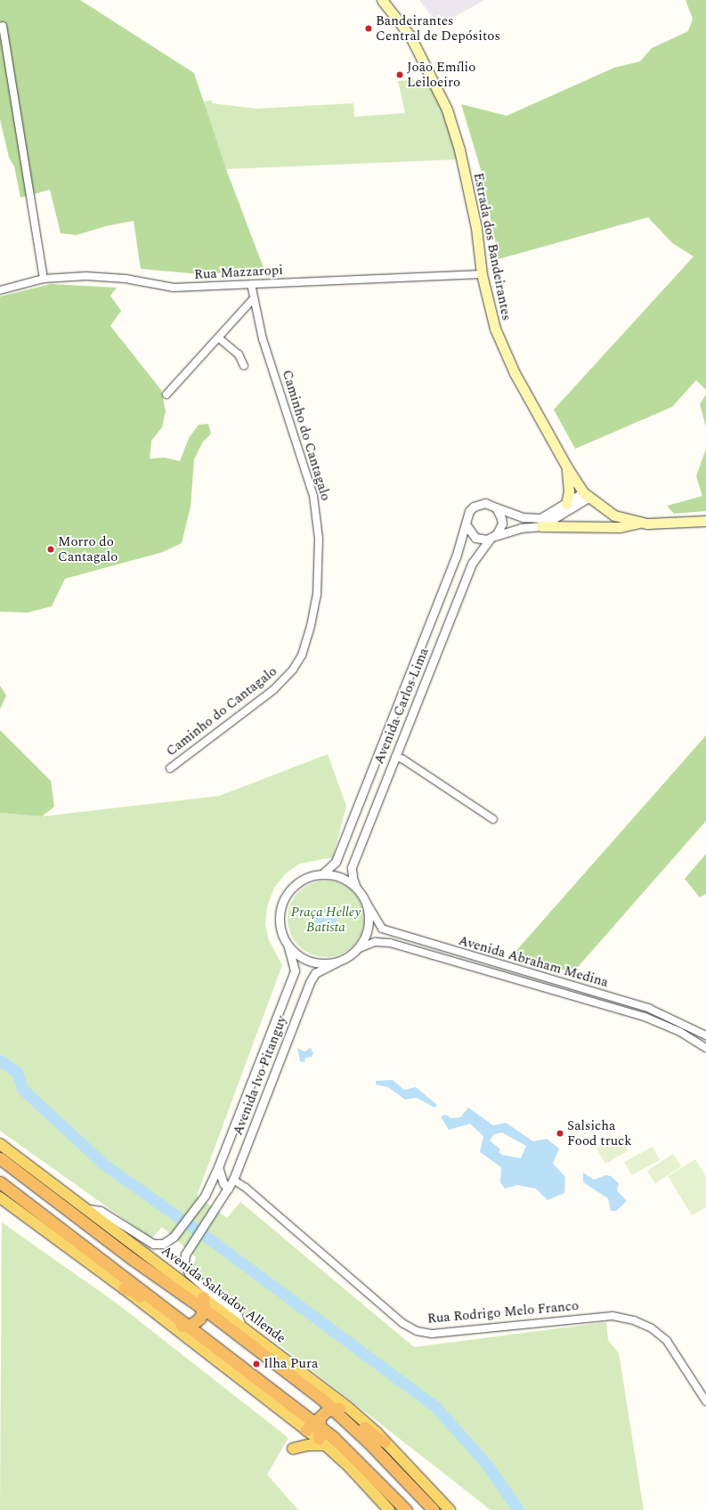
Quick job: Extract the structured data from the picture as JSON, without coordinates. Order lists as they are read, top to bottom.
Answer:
{
  "streets": {
    "highway": ["Avenida Salvador Allende"],
    "main road": ["Estrada dos Bandeirantes"],
    "street": [
      "Rua Mazzaropi",
      "Caminho do Cantagalo",
      "Avenida Carlos Lima",
      "Avenida Abraham Medina",
      "Avenida Ivo Pitanguy",
      "Rua Rodrigo Melo Franco"
    ]
  },
  "crossings": [
    ["Estrada dos Bandeirantes", "Rua Mazzaropi"],
    ["Estrada dos Bandeirantes", "Avenida Carlos Lima"],
    ["Rua Mazzaropi", "Caminho do Cantagalo"],
    ["Avenida Carlos Lima", "Avenida Abraham Medina"],
    ["Avenida Carlos Lima", "Avenida Ivo Pitanguy"],
    ["Avenida Abraham Medina", "Avenida Ivo Pitanguy"],
    ["Avenida Ivo Pitanguy", "Avenida Salvador Allende"],
    ["Avenida Ivo Pitanguy", "Rua Rodrigo Melo Franco"]
  ],
  "parks": ["Praça Helley Batista"],
  "places": [
    "Bandeirantes Central de Depósitos",
    "João Emílio Leiloeiro",
    "Morro do Cantagalo",
    "Salsicha Food truck",
    "Ilha Pura"
  ]
}
